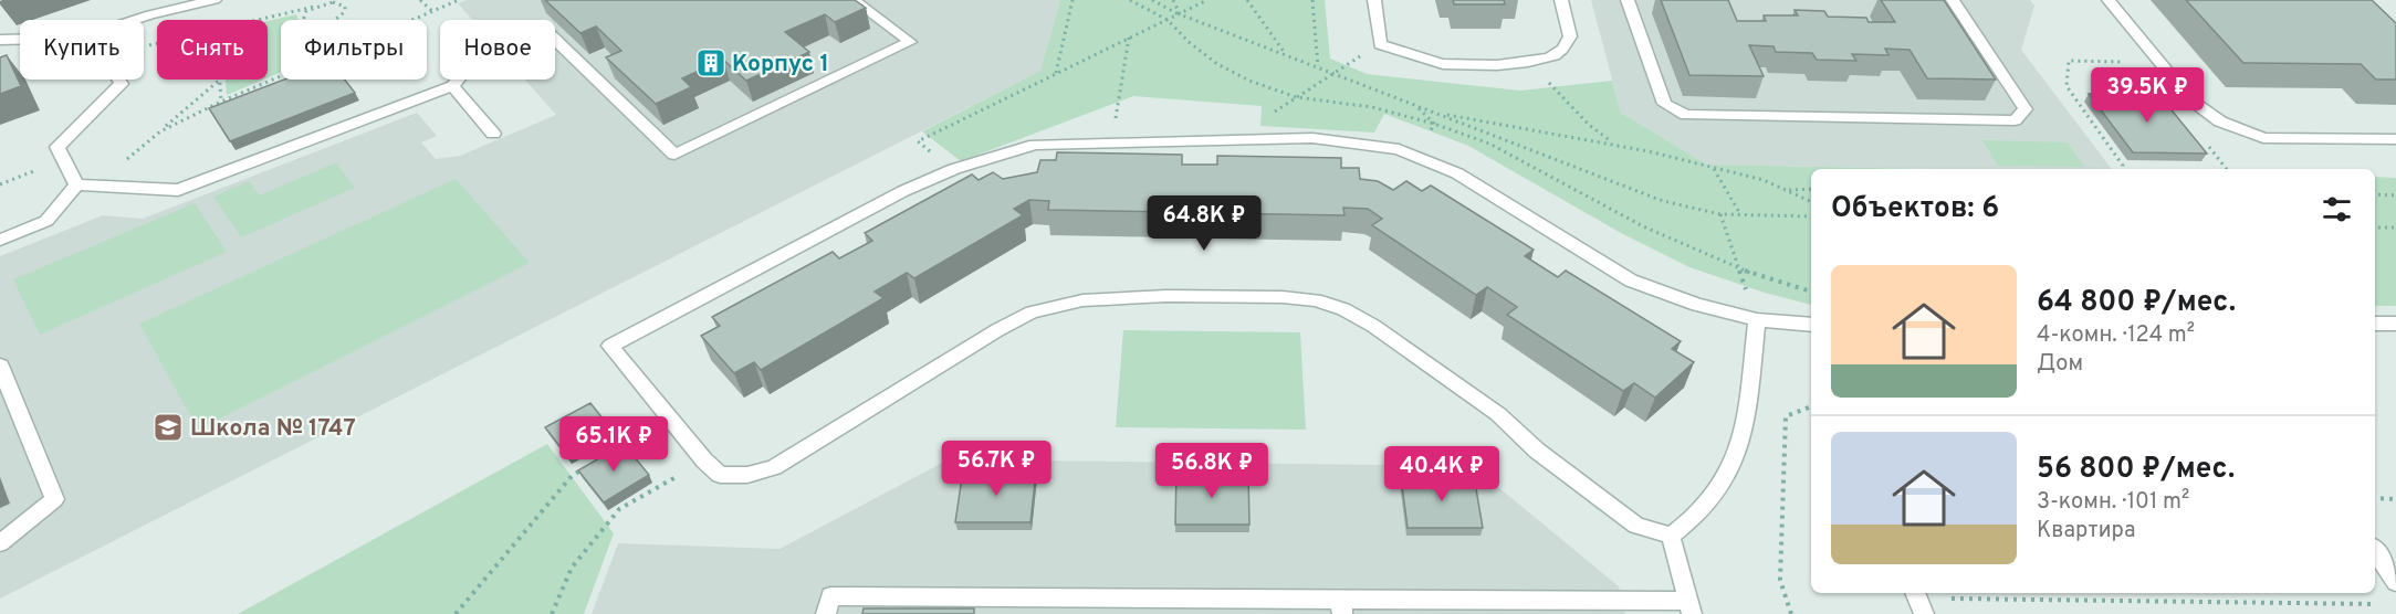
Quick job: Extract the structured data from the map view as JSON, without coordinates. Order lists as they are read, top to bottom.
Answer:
{
  "places": {
    "building": ["Корпус 1"],
    "school or university": ["Школа № 1747"]
  },
  "page": {
    "chip": [
      "Купить",
      "Снять",
      "Фильтры",
      "Новое"
    ],
    "price": [
      "39.5K ₽",
      "64.8K ₽",
      "65.1K ₽",
      "56.7K ₽",
      "56.8K ₽",
      "40.4K ₽"
    ],
    "heading": "Объектов: 6",
    "list": [
      {
        "name": "64 800 ₽/мес.",
        "note": "4-комн. · 124 m² · Дом"
      },
      {
        "name": "56 800 ₽/мес.",
        "note": "3-комн. · 101 m² · Квартира"
      }
    ]
  }
}
